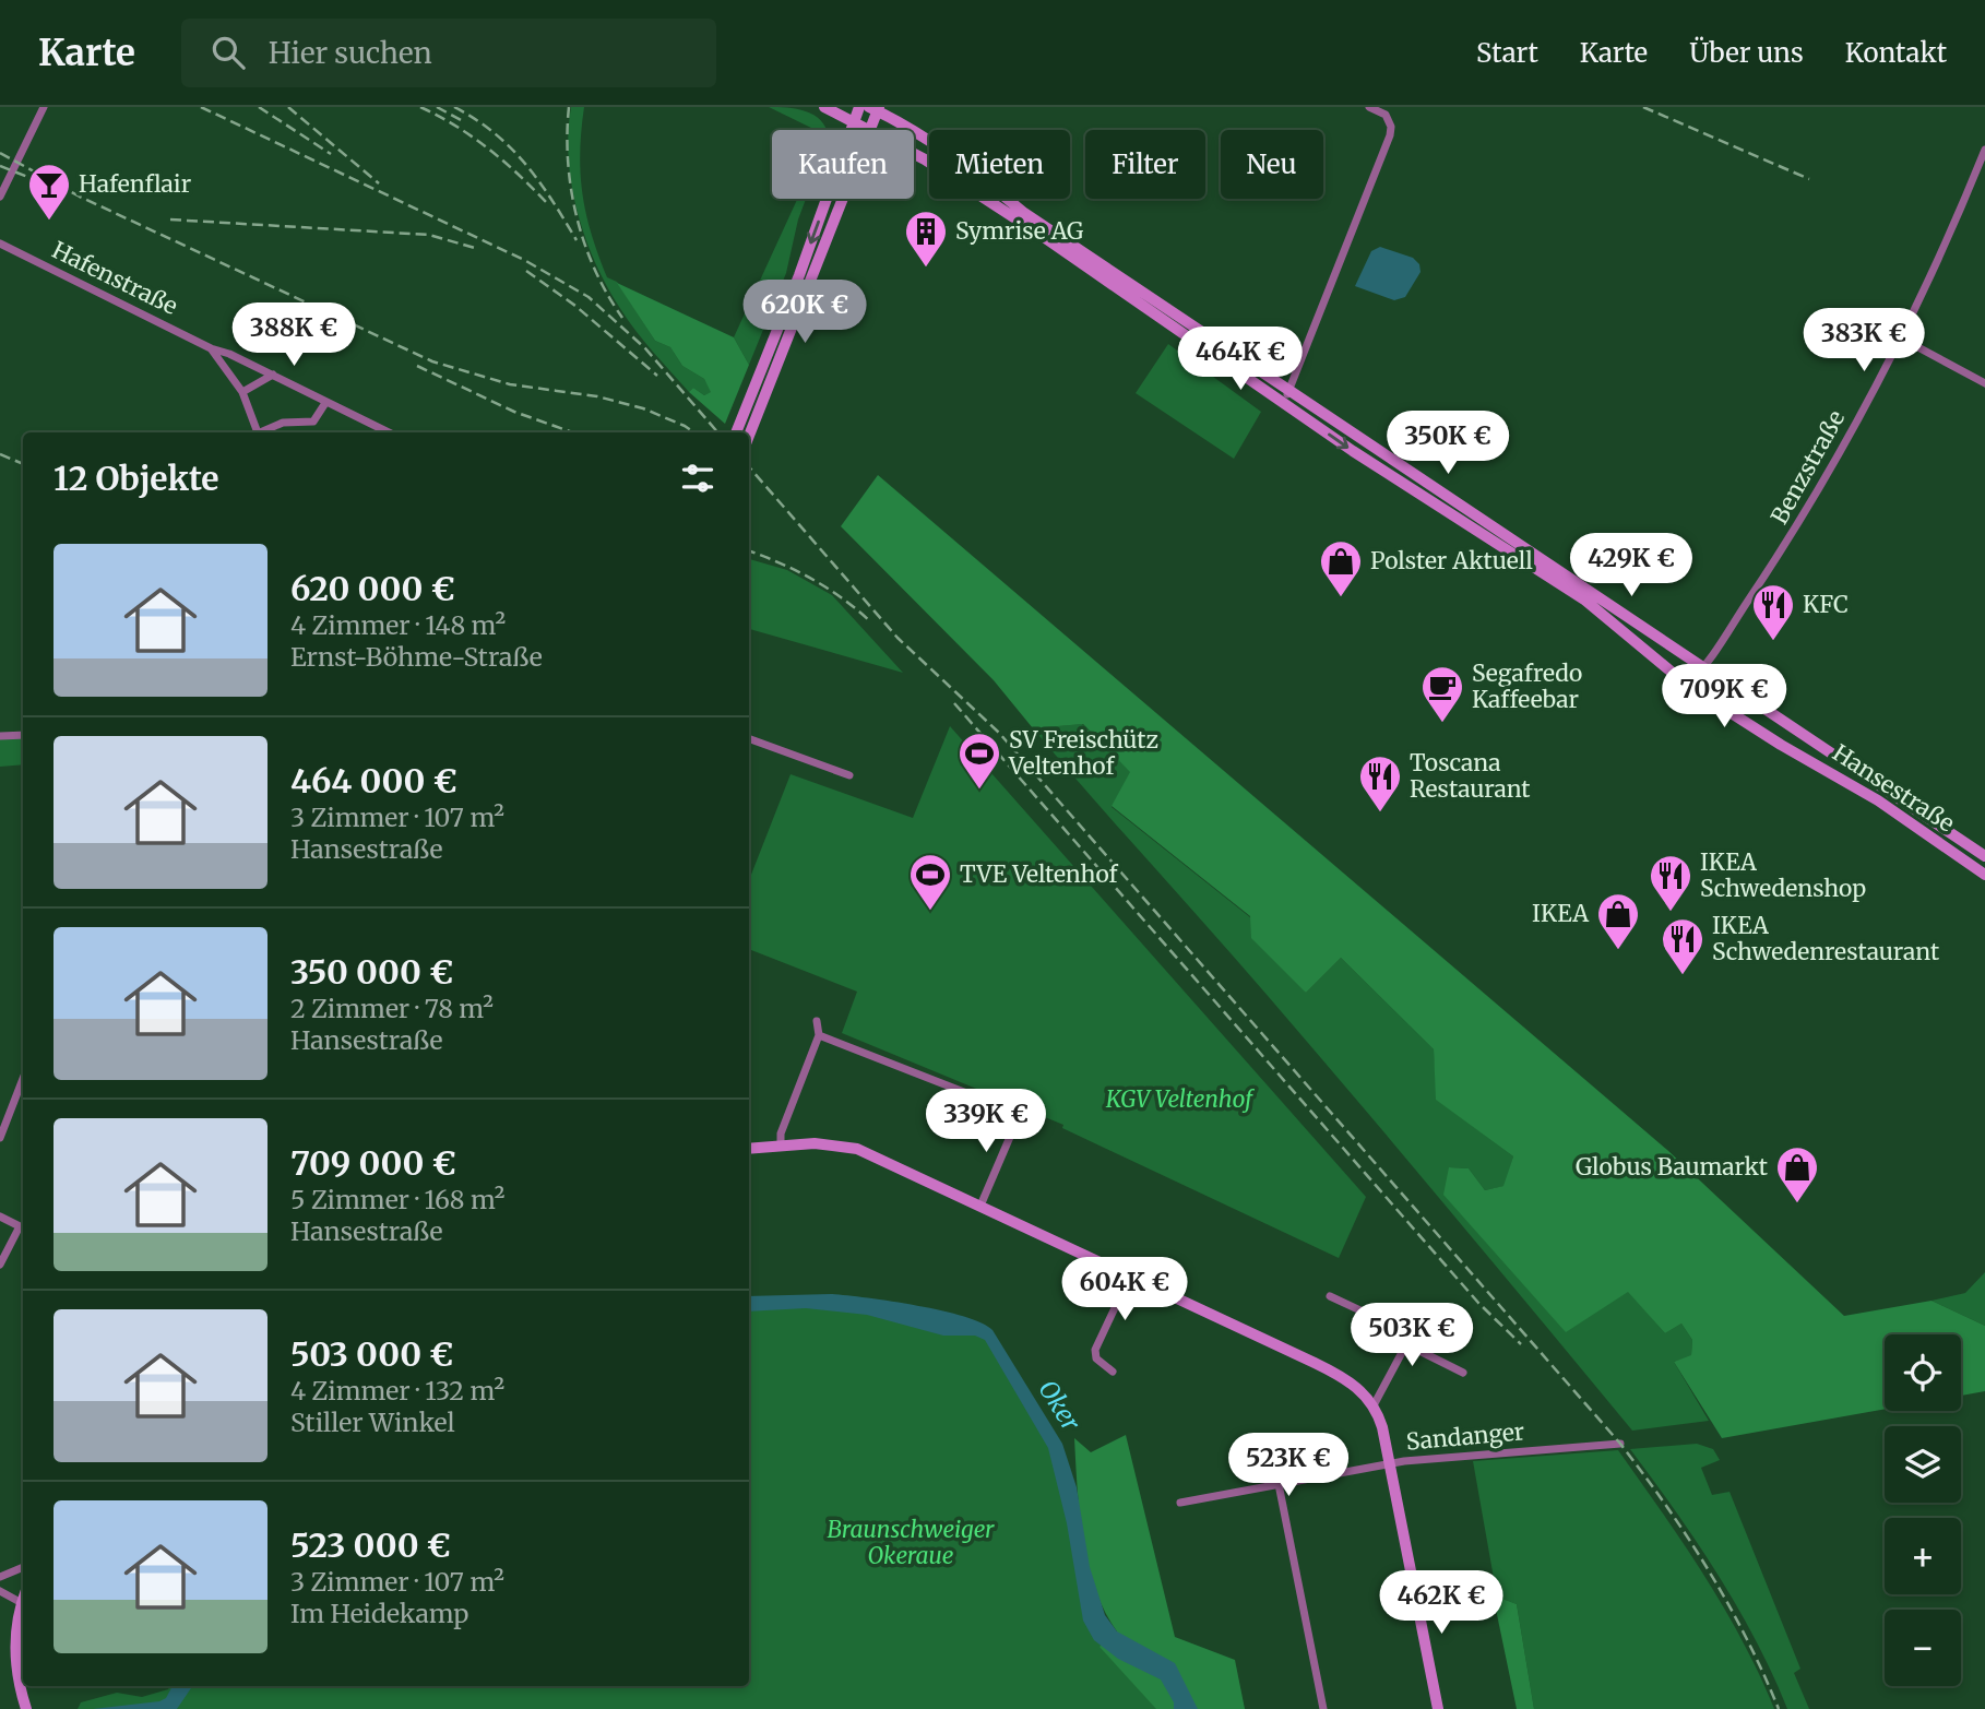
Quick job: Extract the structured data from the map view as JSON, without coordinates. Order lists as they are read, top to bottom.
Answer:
{
  "streets": {
    "main road": ["Hansestraße"],
    "street": ["Hafenstraße", "Benzstraße", "Sandanger"]
  },
  "crossings": [
    ["Benzstraße", "Hansestraße"]
  ],
  "water": ["Oker"],
  "parks": ["KGV Veltenhof", "Braunschweiger Okeraue"],
  "places": {
    "bar": ["Hafenflair"],
    "building": ["Symrise AG"],
    "shop": ["Polster Aktuell", "IKEA", "Globus Baumarkt"],
    "restaurant": [
      "KFC",
      "Toscana Restaurant",
      "IKEA Schwedenshop",
      "IKEA Schwedenrestaurant"
    ],
    "cafe": ["Segafredo Kaffeebar"],
    "sports": ["SV Freischütz Veltenhof", "TVE Veltenhof"]
  },
  "page": {
    "header": "Karte",
    "search": "Hier suchen",
    "nav": [
      "Start",
      "Karte",
      "Über uns",
      "Kontakt"
    ],
    "chip": [
      "Kaufen",
      "Mieten",
      "Filter",
      "Neu"
    ],
    "price": [
      "620K €",
      "388K €",
      "383K €",
      "464K €",
      "350K €",
      "429K €",
      "709K €",
      "339K €",
      "604K €",
      "503K €",
      "523K €",
      "462K €"
    ],
    "heading": "12 Objekte",
    "list": [
      {
        "name": "620 000 €",
        "note": "4 Zimmer · 148 m² · Ernst-Böhme-Straße"
      },
      {
        "name": "464 000 €",
        "note": "3 Zimmer · 107 m² · Hansestraße"
      },
      {
        "name": "350 000 €",
        "note": "2 Zimmer · 78 m² · Hansestraße"
      },
      {
        "name": "709 000 €",
        "note": "5 Zimmer · 168 m² · Hansestraße"
      },
      {
        "name": "503 000 €",
        "note": "4 Zimmer · 132 m² · Stiller Winkel"
      },
      {
        "name": "523 000 €",
        "note": "3 Zimmer · 107 m² · Im Heidekamp"
      }
    ],
    "map_buttons": ["+", "−"]
  }
}
